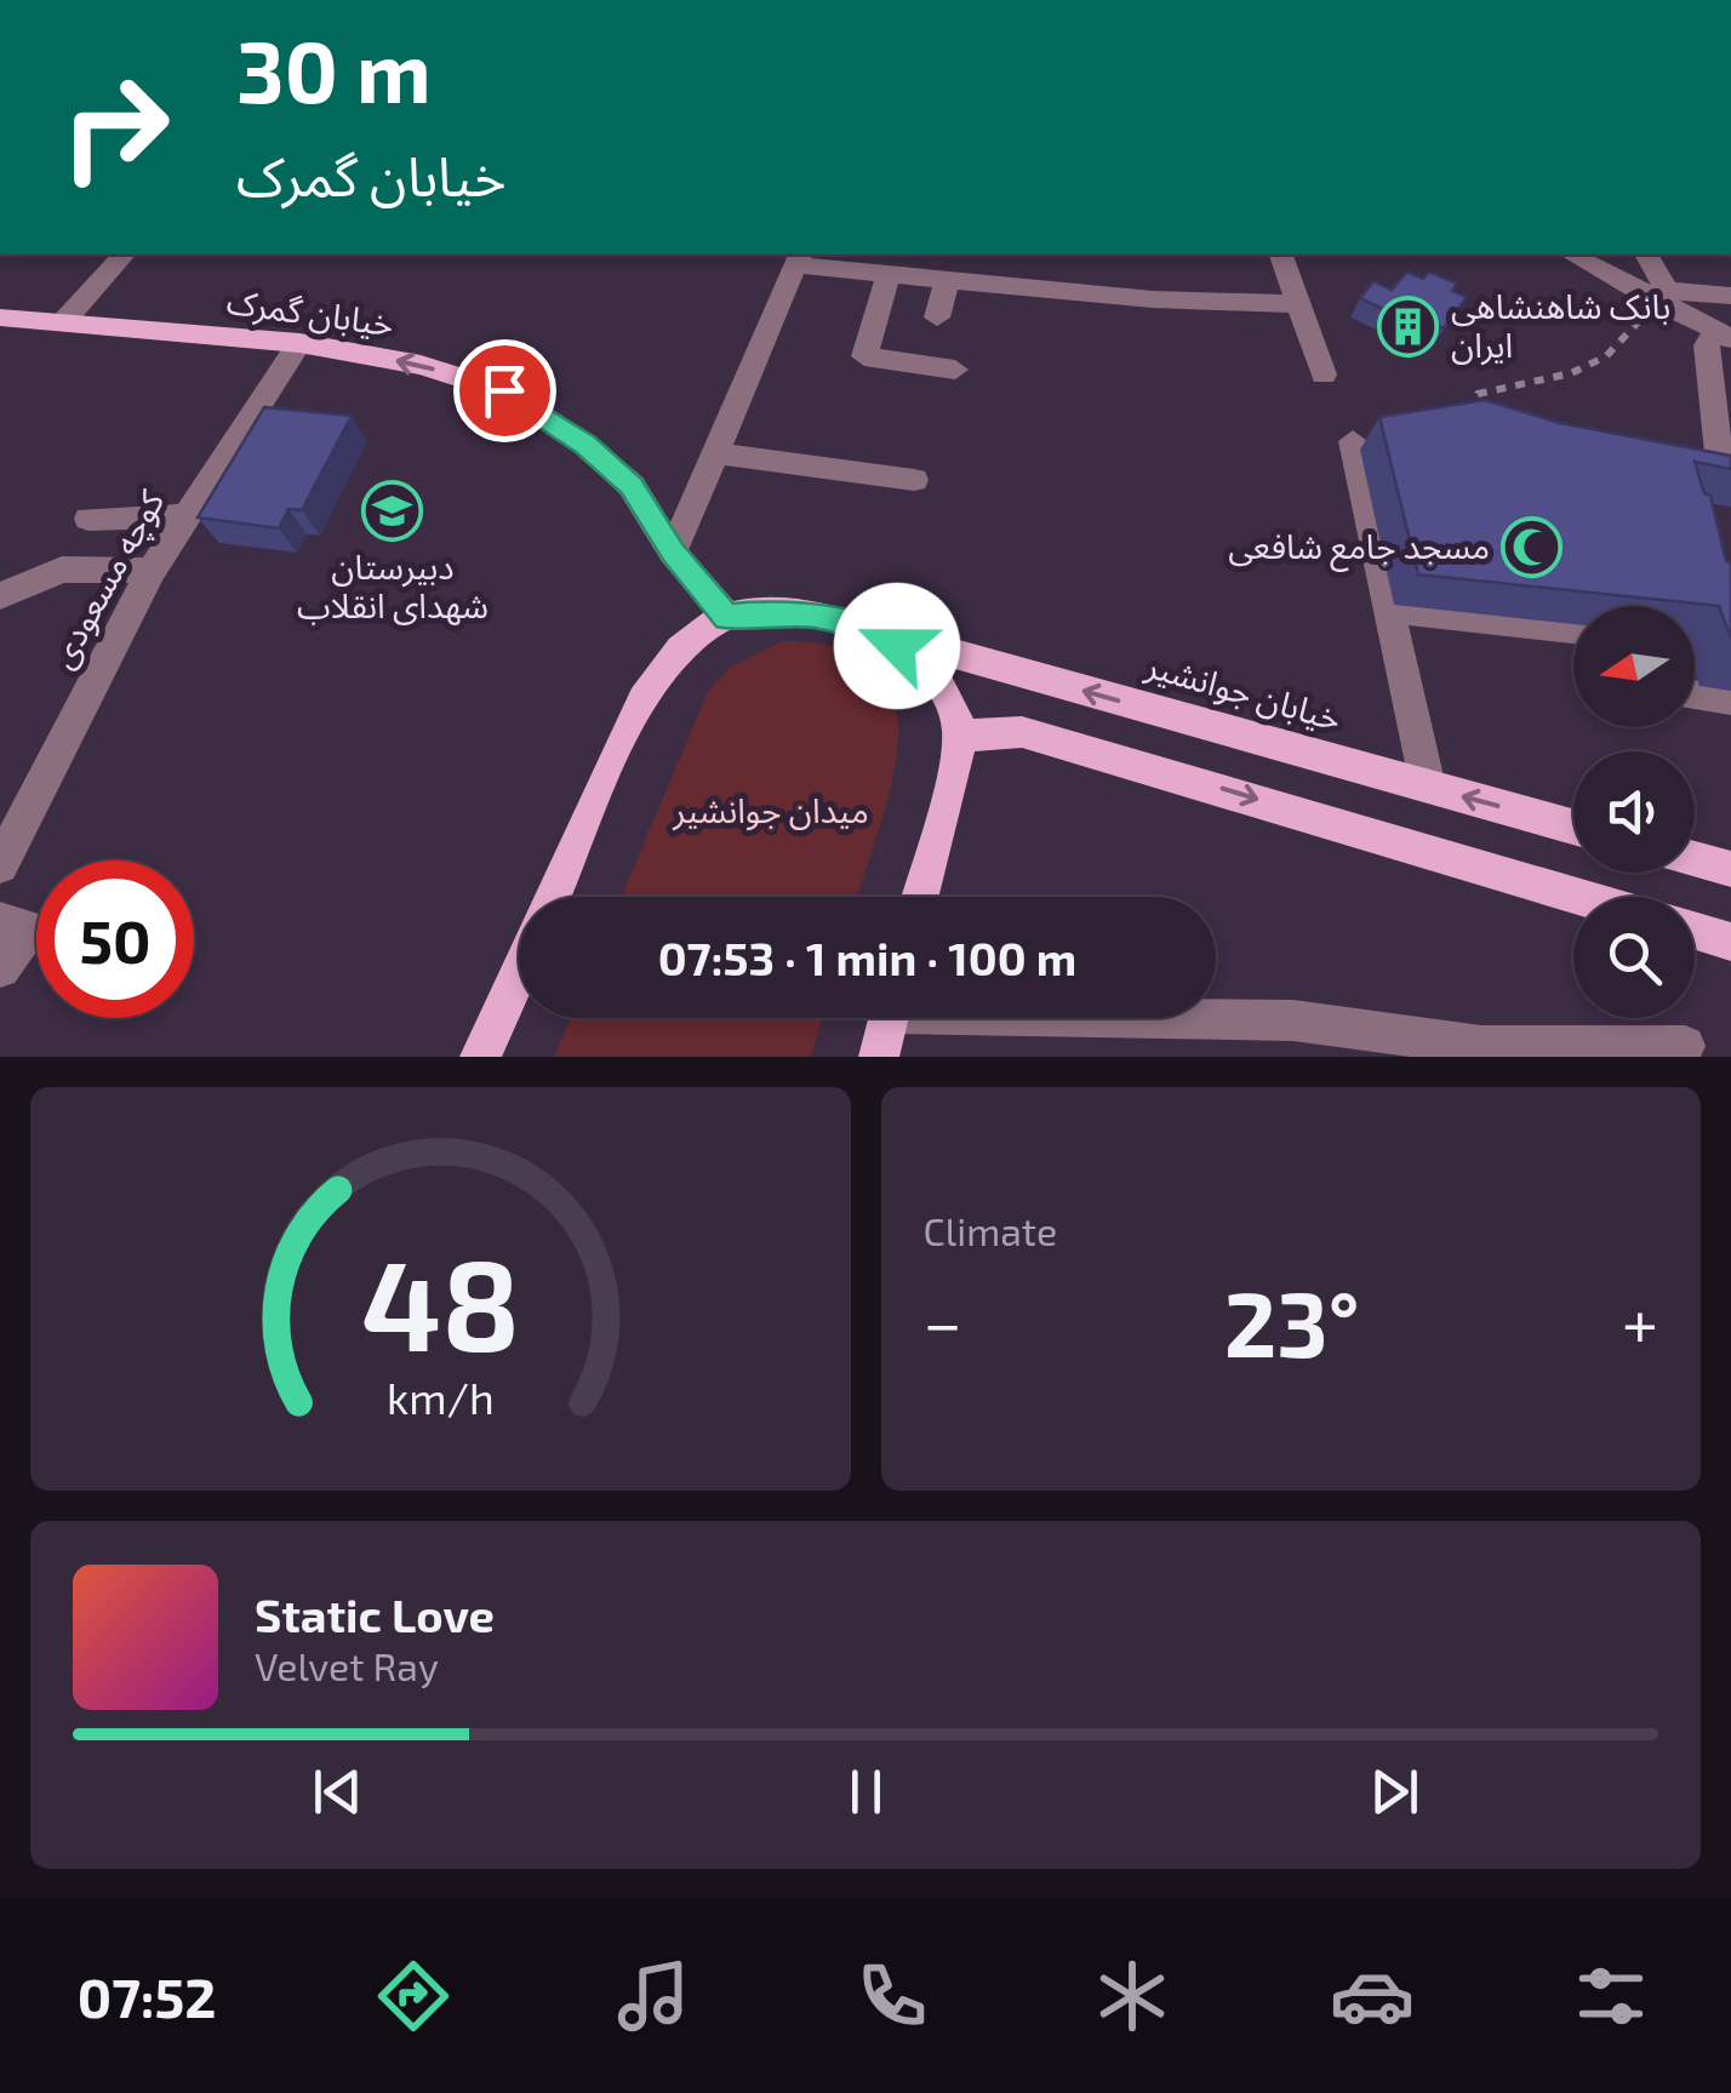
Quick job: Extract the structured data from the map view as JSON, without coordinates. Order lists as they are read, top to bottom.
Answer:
{
  "streets": {
    "main road": ["خیابان گمرک", "خیابان جوانشیر"],
    "street": ["کوچه مسعودی"]
  },
  "crossings": [
    ["خیابان گمرک", "کوچه مسعودی"]
  ],
  "one_way": ["خیابان گمرک"],
  "parks": ["میدان جوانشیر"],
  "places": {
    "building": ["بانک شاهنشاهی ایران"],
    "school or university": ["دبیرستان شهدای انقلاب"],
    "mosque": ["مسجد جامع شافعی"]
  },
  "north": "left",
  "page": {
    "turn": ["30 m", "خیابان گمرک"],
    "limit": "50",
    "trip": "07:53 · 1 min · 100 m",
    "tile": "Climate",
    "heat": ["−", "23°", "+"],
    "song": ["Static Love", "Velvet Ray"],
    "tabs": "07:52",
    "gauge": ["48", "km/h"]
  }
}
